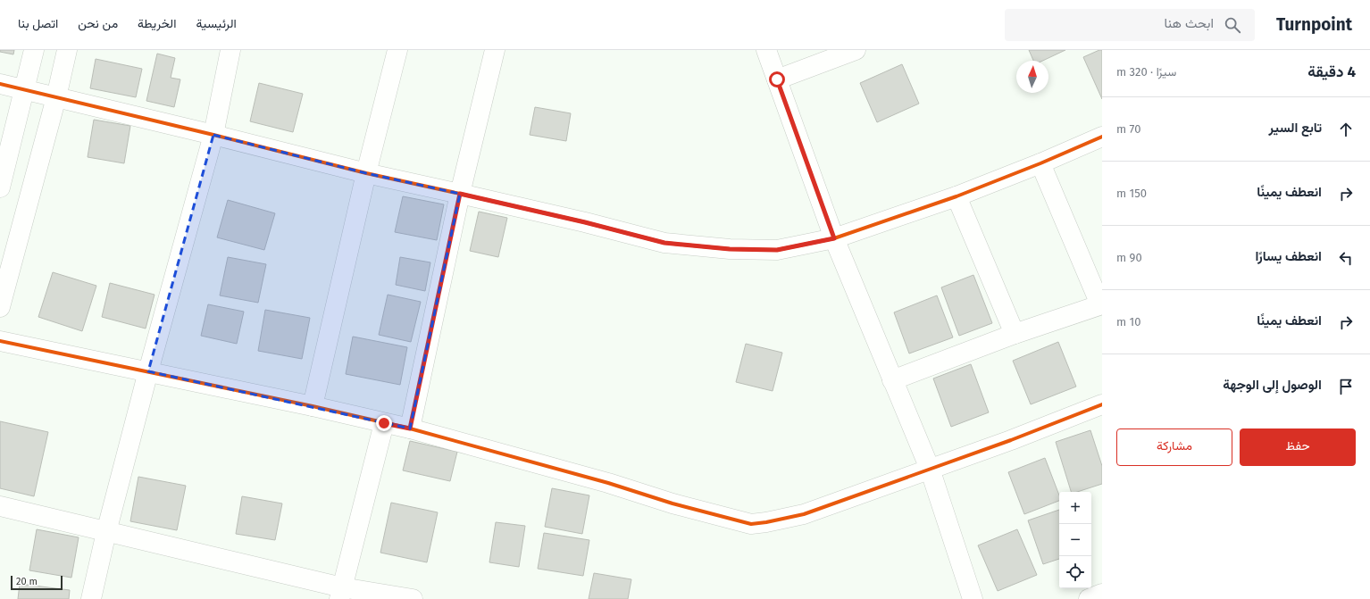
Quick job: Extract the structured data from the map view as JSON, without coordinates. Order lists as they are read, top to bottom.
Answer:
{
  "scale_bar": "20 m",
  "north": "top",
  "page": {
    "header": "Turnpoint",
    "search": "ابحث هنا",
    "nav": [
      "الرئيسية",
      "الخريطة",
      "من نحن",
      "اتصل بنا"
    ],
    "heading": ["4 دقيقة", "سيرًا · 320 m"],
    "list": [
      ["تابع السير", "70 m"],
      ["انعطف يمينًا", "150 m"],
      ["انعطف يسارًا", "90 m"],
      ["انعطف يمينًا", "10 m"],
      "الوصول إلى الوجهة"
    ],
    "buttons": ["حفظ", "مشاركة"],
    "map_buttons": ["+", "−"],
    "scale": "20 m"
  }
}
